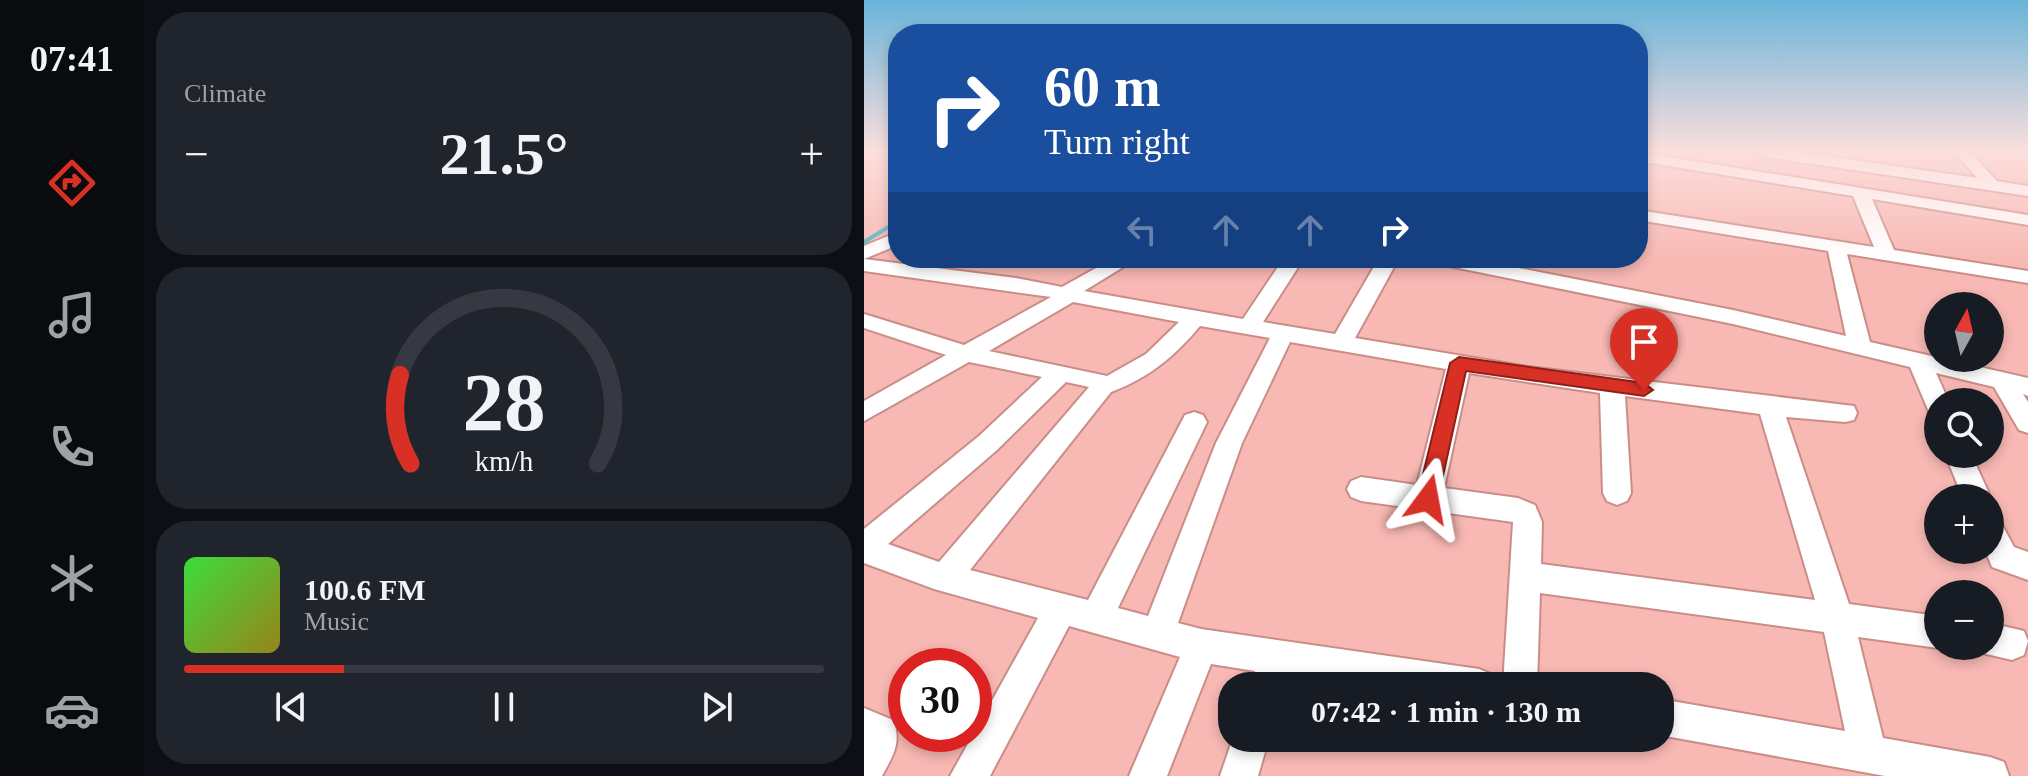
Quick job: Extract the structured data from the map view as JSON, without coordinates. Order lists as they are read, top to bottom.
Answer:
{
  "north": "top",
  "page": {
    "tabs": "07:41",
    "tile": "Climate",
    "turn": ["60 m", "Turn right"],
    "heat": ["−", "21.5°", "+"],
    "map_buttons": ["+", "−"],
    "song": ["100.6 FM", "Music"],
    "limit": "30",
    "trip": "07:42 · 1 min · 130 m",
    "gauge": ["28", "km/h"]
  }
}
